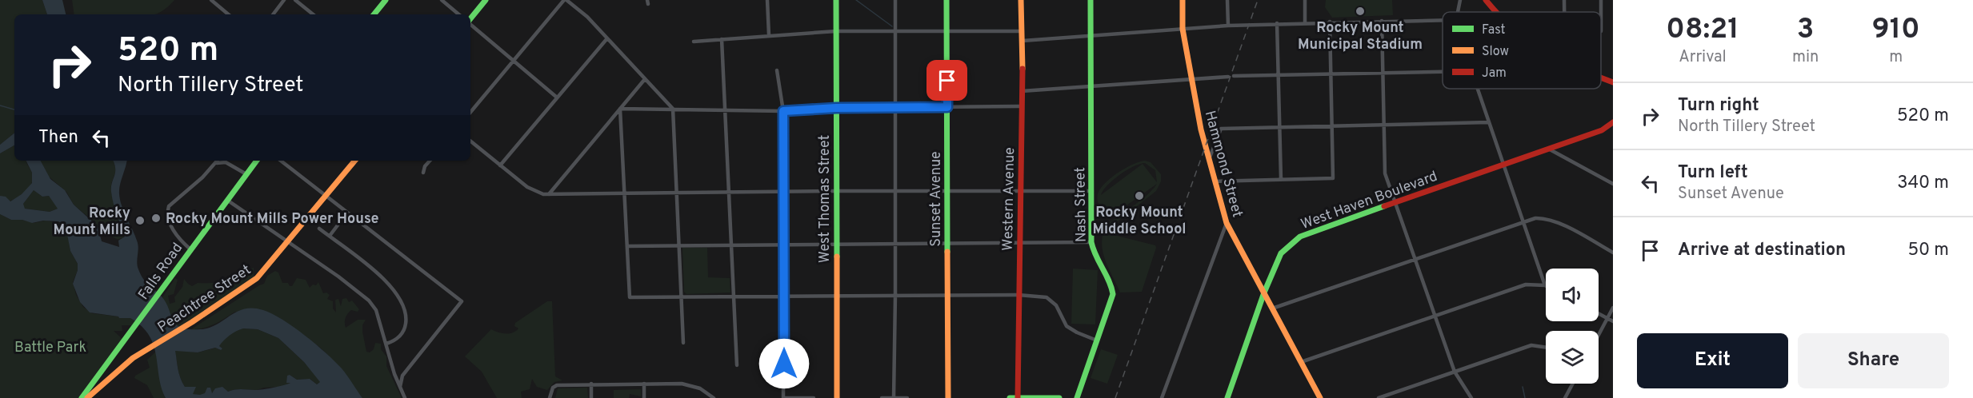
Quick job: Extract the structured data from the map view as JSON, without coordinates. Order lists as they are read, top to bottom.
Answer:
{
  "streets": {
    "street": [
      "Hammond Street",
      "West Thomas Street",
      "Sunset Avenue",
      "Western Avenue",
      "West Haven Boulevard",
      "Nash Street",
      "Falls Road",
      "Peachtree Street"
    ]
  },
  "crossings": [
    ["Hammond Street", "West Haven Boulevard"],
    ["Falls Road", "Peachtree Street"]
  ],
  "parks": ["Battle Park"],
  "places": [
    "Rocky Mount Municipal Stadium",
    "Rocky Mount Middle School",
    "Rocky Mount Mills Power House",
    "Rocky Mount Mills"
  ],
  "legend": ["Fast", "Slow", "Jam"],
  "page": {
    "eta": [
      "08:21",
      "Arrival",
      "3",
      "min",
      "910",
      "m"
    ],
    "turn": ["520 m", "North Tillery Street"],
    "list": [
      {
        "name": "Turn right",
        "note": "North Tillery Street",
        "value": "520 m"
      },
      {
        "name": "Turn left",
        "note": "Sunset Avenue",
        "value": "340 m"
      },
      {
        "name": "Arrive at destination",
        "value": "50 m"
      }
    ],
    "then": "Then",
    "buttons": ["Exit", "Share"]
  }
}
